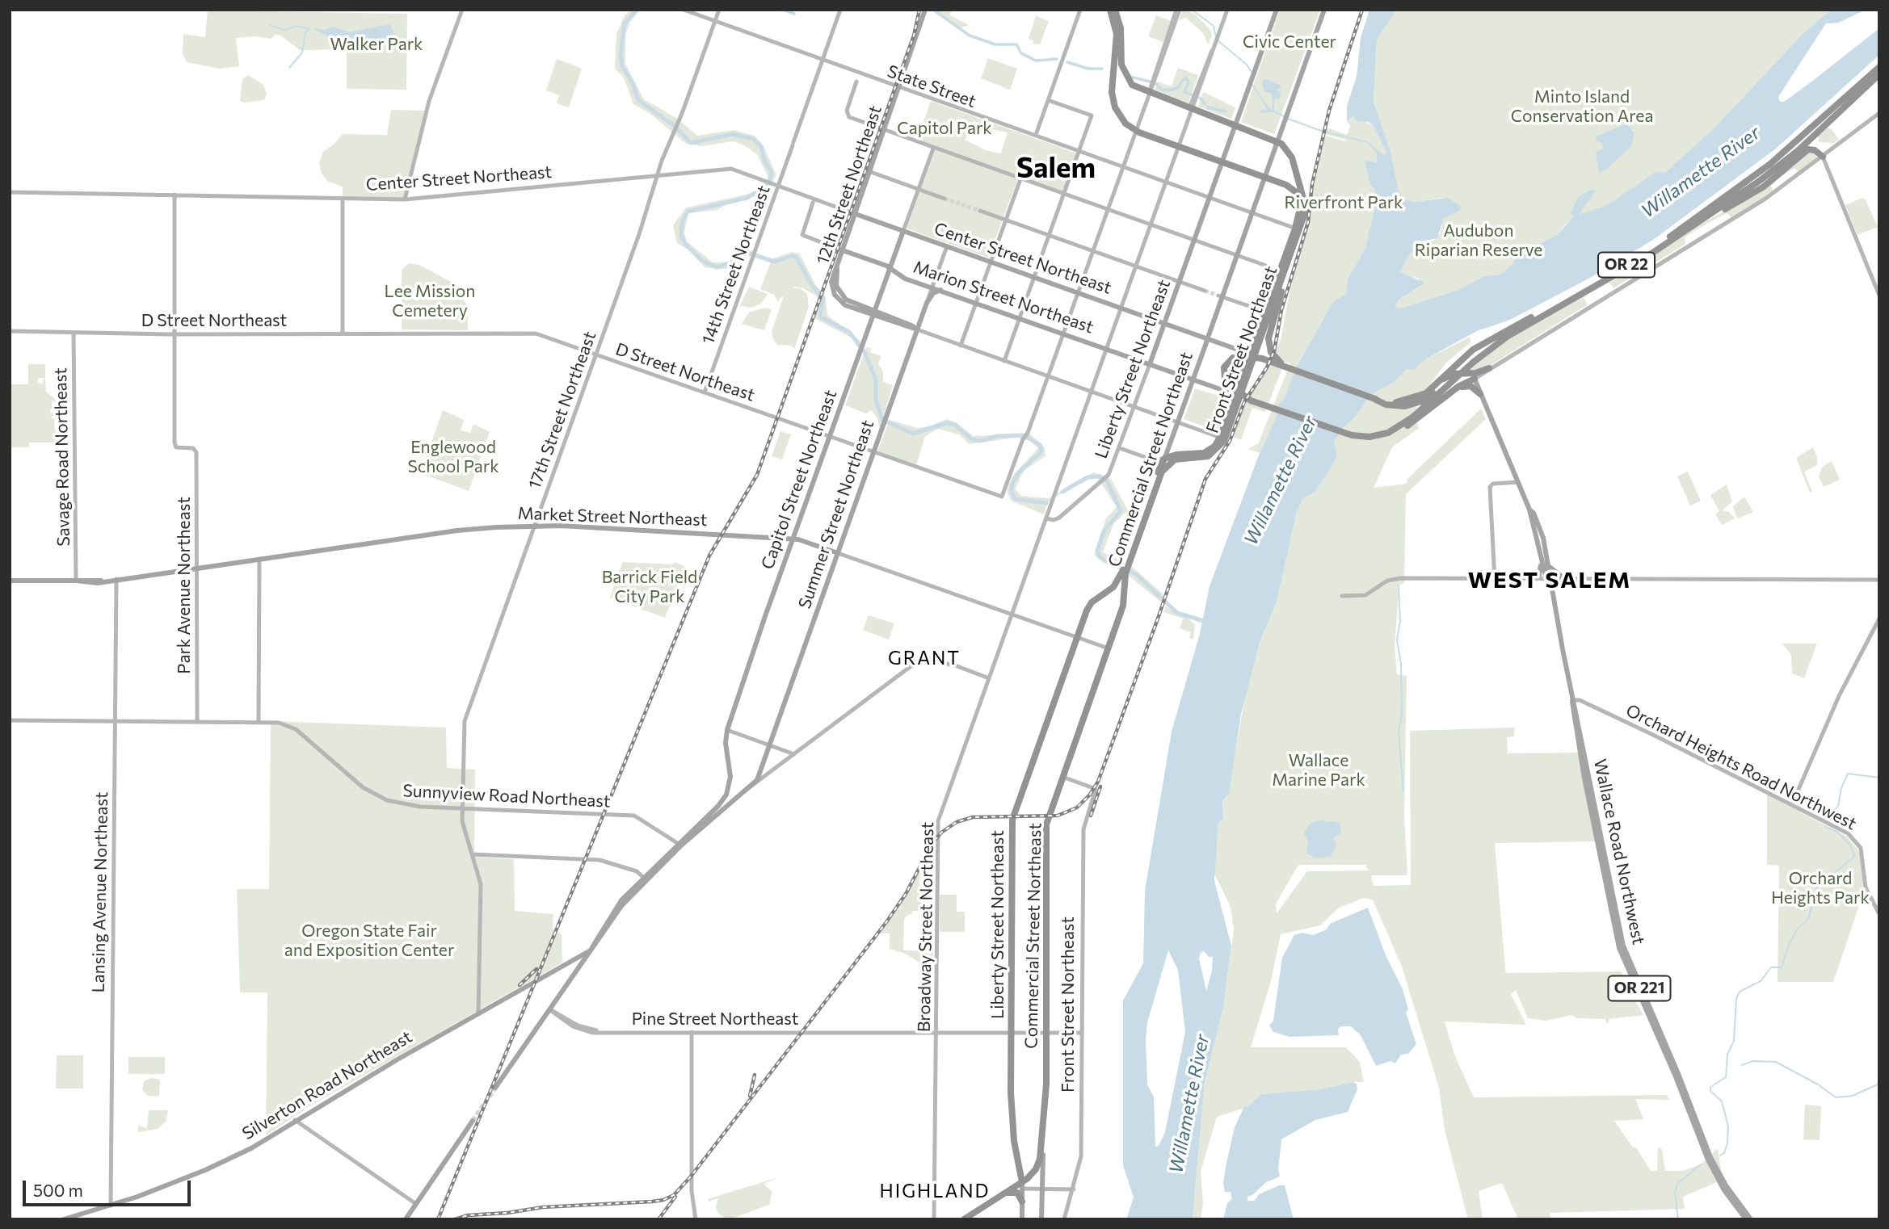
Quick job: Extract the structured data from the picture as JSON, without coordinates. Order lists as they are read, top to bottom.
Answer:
{
  "streets": {
    "highway": [
      "OR 22",
      "Front Street Northeast",
      "Liberty Street Northeast",
      "Commercial Street Northeast"
    ],
    "main road": [
      "State Street",
      "Center Street Northeast",
      "12th Street Northeast",
      "14th Street Northeast",
      "Marion Street Northeast",
      "D Street Northeast",
      "17th Street Northeast",
      "Savage Road Northeast",
      "Capitol Street Northeast",
      "Summer Street Northeast",
      "Market Street Northeast",
      "Park Avenue Northeast",
      "Orchard Heights Road Northwest",
      "Sunnyview Road Northeast",
      "Wallace Road Northwest",
      "Lansing Avenue Northeast",
      "Broadway Street Northeast",
      "OR 221",
      "Pine Street Northeast",
      "Silverton Road Northeast"
    ]
  },
  "crossings": [
    ["State Street", "12th Street Northeast"],
    ["State Street", "14th Street Northeast"],
    ["State Street", "OR 22"],
    ["State Street", "Front Street Northeast"],
    ["State Street", "Liberty Street Northeast"],
    ["State Street", "17th Street Northeast"],
    ["State Street", "Commercial Street Northeast"],
    ["State Street", "Broadway Street Northeast"],
    ["Center Street Northeast", "12th Street Northeast"],
    ["Center Street Northeast", "14th Street Northeast"],
    ["Center Street Northeast", "Marion Street Northeast"],
    ["Center Street Northeast", "Liberty Street Northeast"],
    ["Center Street Northeast", "17th Street Northeast"],
    ["Center Street Northeast", "Commercial Street Northeast"],
    ["Center Street Northeast", "Capitol Street Northeast"],
    ["Center Street Northeast", "Summer Street Northeast"],
    ["Center Street Northeast", "Broadway Street Northeast"],
    ["12th Street Northeast", "Marion Street Northeast"],
    ["12th Street Northeast", "Capitol Street Northeast"],
    ["14th Street Northeast", "D Street Northeast"],
    ["OR 22", "Marion Street Northeast"],
    ["OR 22", "Front Street Northeast"],
    ["OR 22", "Liberty Street Northeast"],
    ["OR 22", "Commercial Street Northeast"],
    ["OR 22", "Broadway Street Northeast"],
    ["Marion Street Northeast", "Liberty Street Northeast"],
    ["Marion Street Northeast", "Commercial Street Northeast"],
    ["Marion Street Northeast", "Capitol Street Northeast"],
    ["Marion Street Northeast", "Summer Street Northeast"],
    ["Marion Street Northeast", "Broadway Street Northeast"],
    ["D Street Northeast", "17th Street Northeast"],
    ["D Street Northeast", "Savage Road Northeast"],
    ["D Street Northeast", "Capitol Street Northeast"],
    ["D Street Northeast", "Summer Street Northeast"],
    ["D Street Northeast", "Park Avenue Northeast"],
    ["Front Street Northeast", "Commercial Street Northeast"],
    ["Front Street Northeast", "Pine Street Northeast"],
    ["Liberty Street Northeast", "Commercial Street Northeast"],
    ["Liberty Street Northeast", "Market Street Northeast"],
    ["Liberty Street Northeast", "Broadway Street Northeast"],
    ["Liberty Street Northeast", "Pine Street Northeast"],
    ["17th Street Northeast", "Market Street Northeast"],
    ["17th Street Northeast", "Sunnyview Road Northeast"],
    ["17th Street Northeast", "Silverton Road Northeast"],
    ["Savage Road Northeast", "Market Street Northeast"],
    ["Commercial Street Northeast", "Market Street Northeast"],
    ["Commercial Street Northeast", "Pine Street Northeast"],
    ["Capitol Street Northeast", "Summer Street Northeast"],
    ["Capitol Street Northeast", "Market Street Northeast"],
    ["Summer Street Northeast", "Market Street Northeast"],
    ["Market Street Northeast", "Park Avenue Northeast"],
    ["Market Street Northeast", "Lansing Avenue Northeast"],
    ["Market Street Northeast", "Broadway Street Northeast"],
    ["Park Avenue Northeast", "Sunnyview Road Northeast"],
    ["Orchard Heights Road Northwest", "Wallace Road Northwest"],
    ["Sunnyview Road Northeast", "Lansing Avenue Northeast"],
    ["Lansing Avenue Northeast", "Silverton Road Northeast"],
    ["Broadway Street Northeast", "Pine Street Northeast"]
  ],
  "districts": [
    "Salem",
    "WEST SALEM",
    "GRANT",
    "HIGHLAND"
  ],
  "water": ["Willamette River"],
  "parks": [
    "Civic Center",
    "Walker Park",
    "Minto Island Conservation Area",
    "Capitol Park",
    "Riverfront Park",
    "Audubon Riparian Reserve",
    "Lee Mission Cemetery",
    "Englewood School Park",
    "Barrick Field City Park",
    "Wallace Marine Park",
    "Orchard Heights Park",
    "Oregon State Fair and Exposition Center"
  ],
  "scale_bar": "500 m"
}
